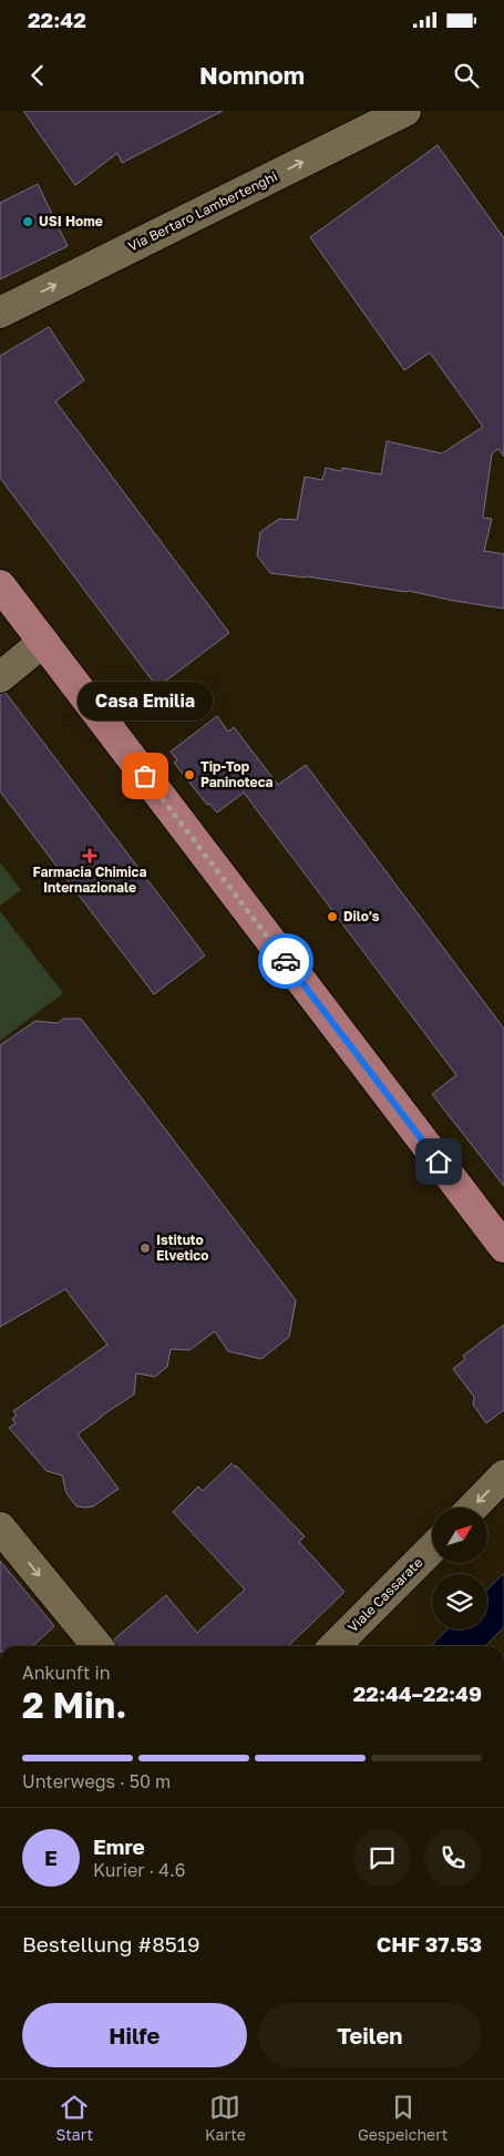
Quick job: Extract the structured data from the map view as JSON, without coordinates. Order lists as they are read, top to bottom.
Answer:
{
  "streets": {
    "street": ["Via Bertaro Lambertenghi", "Viale Cassarate"]
  },
  "one_way": ["Via Bertaro Lambertenghi"],
  "places": {
    "other": [
      "USI Home",
      "Tip-Top Paninoteca",
      "Casa Emilia",
      "Dilo's",
      "Istituto Elvetico"
    ],
    "health": ["Farmacia Chimica Internazionale"]
  },
  "north": "top right",
  "page": {
    "status": "22:42",
    "header": "Nomnom",
    "bubble": "Casa Emilia",
    "heading": ["2 Min.", "Ankunft in", "22:44–22:49"],
    "panel": [
      "Emre",
      "Kurier · 4.6",
      "Bestellung #8519",
      "CHF 37.53"
    ],
    "bar": "Unterwegs · 50 m",
    "round": "E",
    "buttons": ["Hilfe", "Teilen"],
    "tabs": ["Start", "Karte", "Gespeichert"]
  }
}
